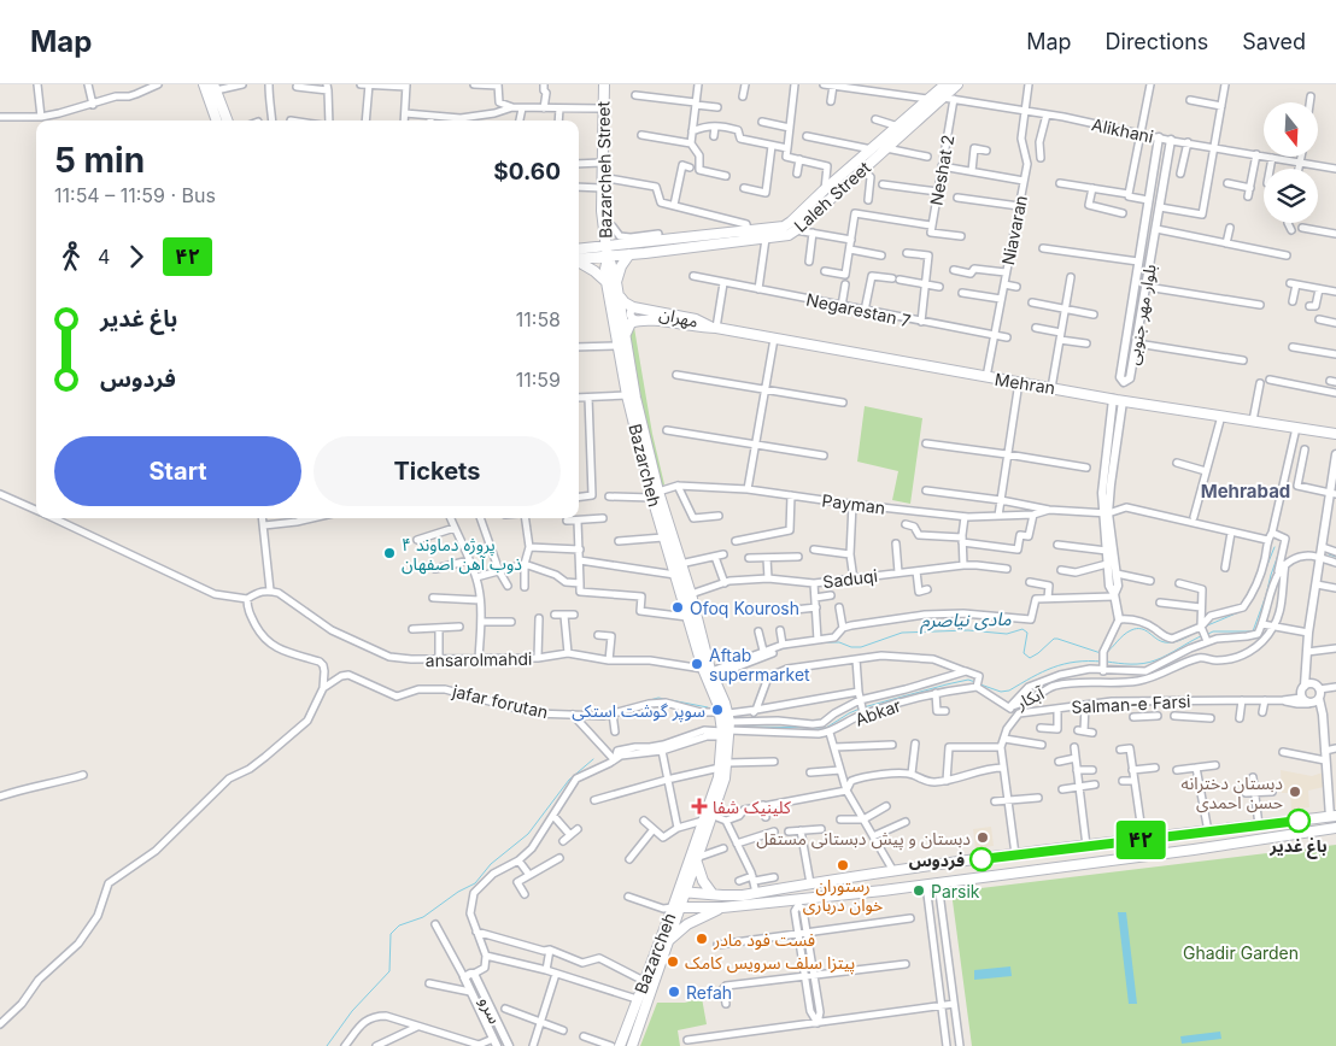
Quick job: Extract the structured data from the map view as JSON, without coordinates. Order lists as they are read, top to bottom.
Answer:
{
  "streets": {
    "main road": [
      "Bazarcheh Street",
      "Laleh Street",
      "مهران",
      "Mehran",
      "Bazarcheh"
    ],
    "street": [
      "Alikhani",
      "Neshat 2",
      "Niavaran",
      "Negarestan 7",
      "بلوار مهر جنوبی",
      "Payman",
      "Saduqi",
      "ansarolmahdi",
      "آبکار",
      "jafar forutan",
      "Salman-e Farsi",
      "Abkar",
      "سرو"
    ]
  },
  "crossings": [
    ["Alikhani", "Neshat 2"],
    ["Alikhani", "Laleh Street"],
    ["Alikhani", "Niavaran"],
    ["Alikhani", "بلوار مهر جنوبی"],
    ["Bazarcheh Street", "Laleh Street"],
    ["Niavaran", "Negarestan 7"],
    ["Niavaran", "Mehran"],
    ["مهران", "Mehran"],
    ["مهران", "Bazarcheh"],
    ["Bazarcheh", "Payman"],
    ["Bazarcheh", "Saduqi"],
    ["Bazarcheh", "ansarolmahdi"],
    ["Bazarcheh", "jafar forutan"],
    ["Bazarcheh", "Abkar"],
    ["jafar forutan", "Abkar"]
  ],
  "districts": ["Mehrabad"],
  "water": ["مادی نیاصرم"],
  "parks": ["Ghadir Garden"],
  "places": {
    "other": [
      "پروژه دماوند ۴ ذوب آهن اصفهان",
      "Ofoq Kourosh",
      "Aftab supermarket",
      "سوپر گوشت استکی",
      "دبستان دخترانه حسن احمدی",
      "باغ غدیر",
      "دبستان و پیش دبستانی مستقل",
      "فردوس",
      "رستوران خوان درباری",
      "Parsik",
      "فست فود مادر",
      "پیتزا سلف سرویس کامک",
      "Refah"
    ],
    "health": ["کلینیک شفا"]
  },
  "lines": ["bus line ۴۲"],
  "north": "bottom",
  "page": {
    "header": "Map",
    "nav": ["Map", "Directions", "Saved"],
    "on_map": "۴۲",
    "heading": ["5 min", "11:54 – 11:59 · Bus", "$0.60"],
    "legs": ["4", "۴۲"],
    "list": [
      {
        "name": "باغ غدیر",
        "value": "11:58"
      },
      {
        "name": "فردوس",
        "value": "11:59"
      }
    ],
    "buttons": ["Start", "Tickets"]
  }
}
